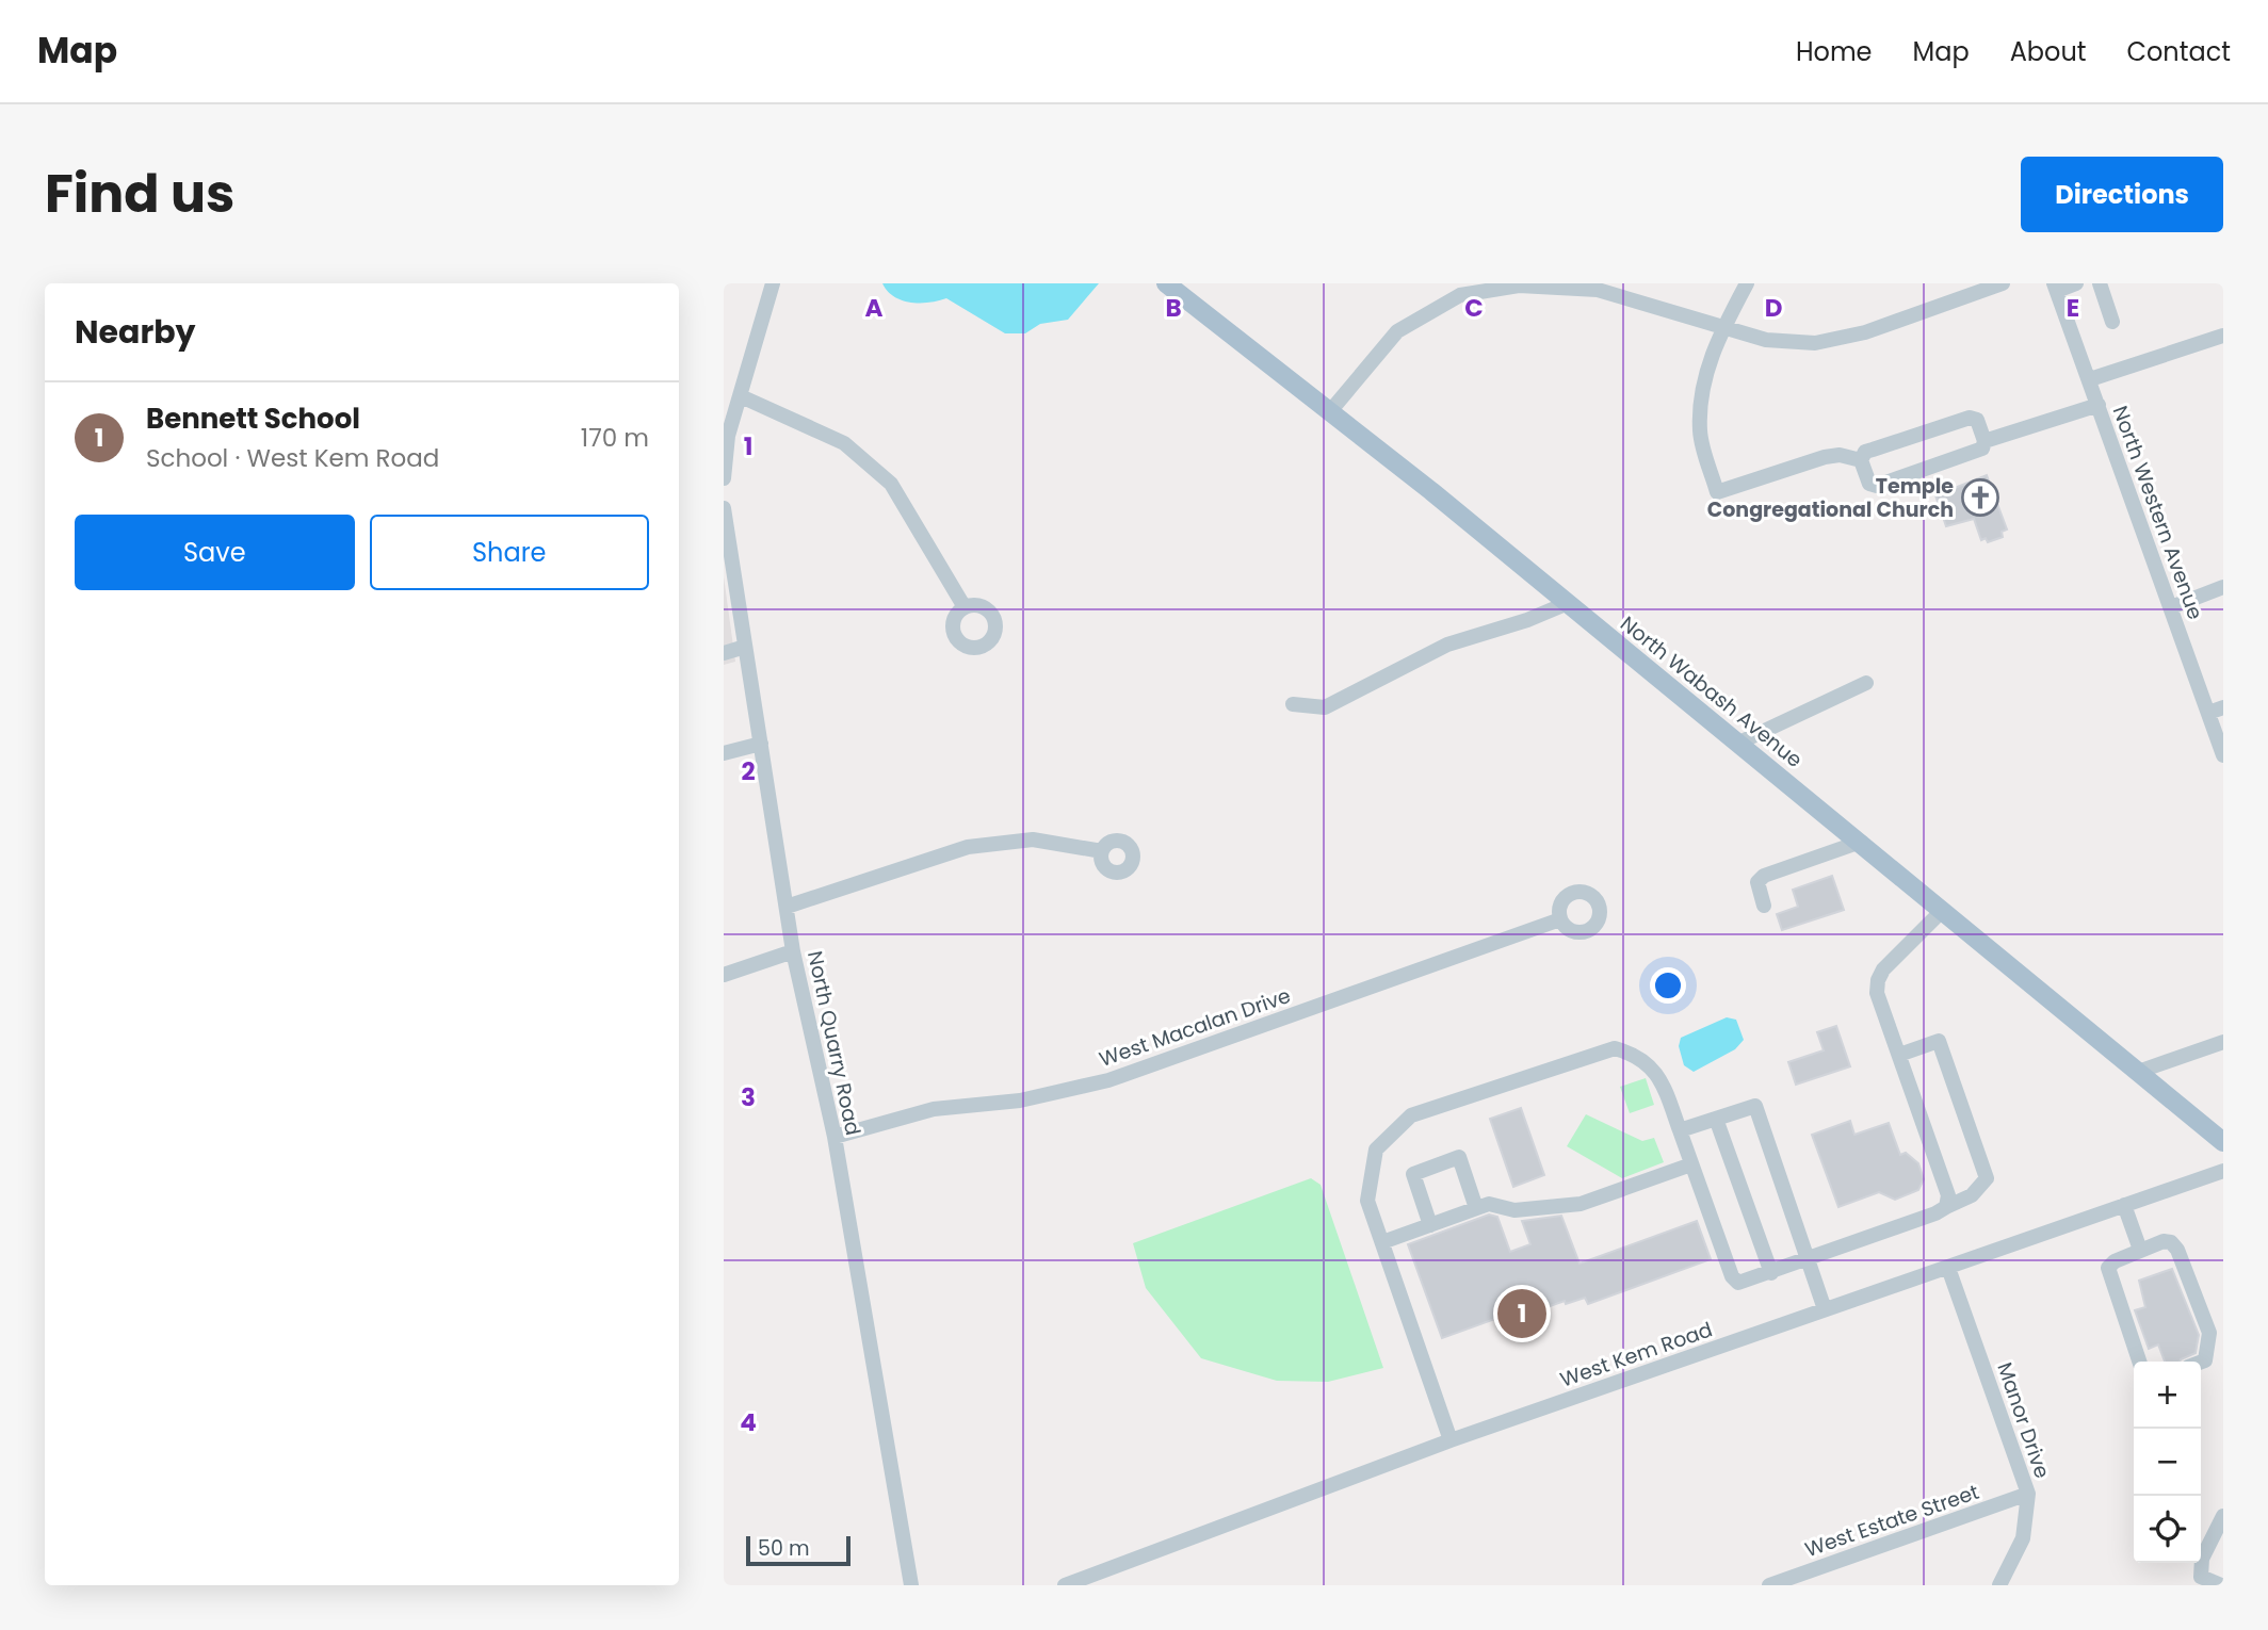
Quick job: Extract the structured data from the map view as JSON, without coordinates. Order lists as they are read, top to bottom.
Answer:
{
  "streets": {
    "main road": ["North Wabash Avenue"],
    "street": [
      "North Western Avenue",
      "West Macalan Drive",
      "North Quarry Road",
      "West Kem Road",
      "Manor Drive",
      "West Estate Street"
    ]
  },
  "crossings": [
    ["West Macalan Drive", "North Quarry Road"],
    ["West Kem Road", "Manor Drive"],
    ["Manor Drive", "West Estate Street"]
  ],
  "places": {
    "church": ["Temple Congregational Church"]
  },
  "scale_bar": "50 m",
  "page": {
    "header": "Map",
    "nav": [
      "Home",
      "Map",
      "About",
      "Contact"
    ],
    "title": "Find us",
    "buttons": [
      "Directions",
      ["Save", "Share"]
    ],
    "heading": "Nearby",
    "list": [
      {
        "mark": "1",
        "name": "Bennett School",
        "note": "School · West Kem Road",
        "value": "170 m"
      }
    ],
    "pins": "1",
    "map_buttons": ["+", "−"],
    "scale": "50 m"
  },
  "grid": {
    "columns": [
      "A",
      "B",
      "C",
      "D",
      "E"
    ],
    "rows": [
      "1",
      "2",
      "3",
      "4"
    ]
  }
}
